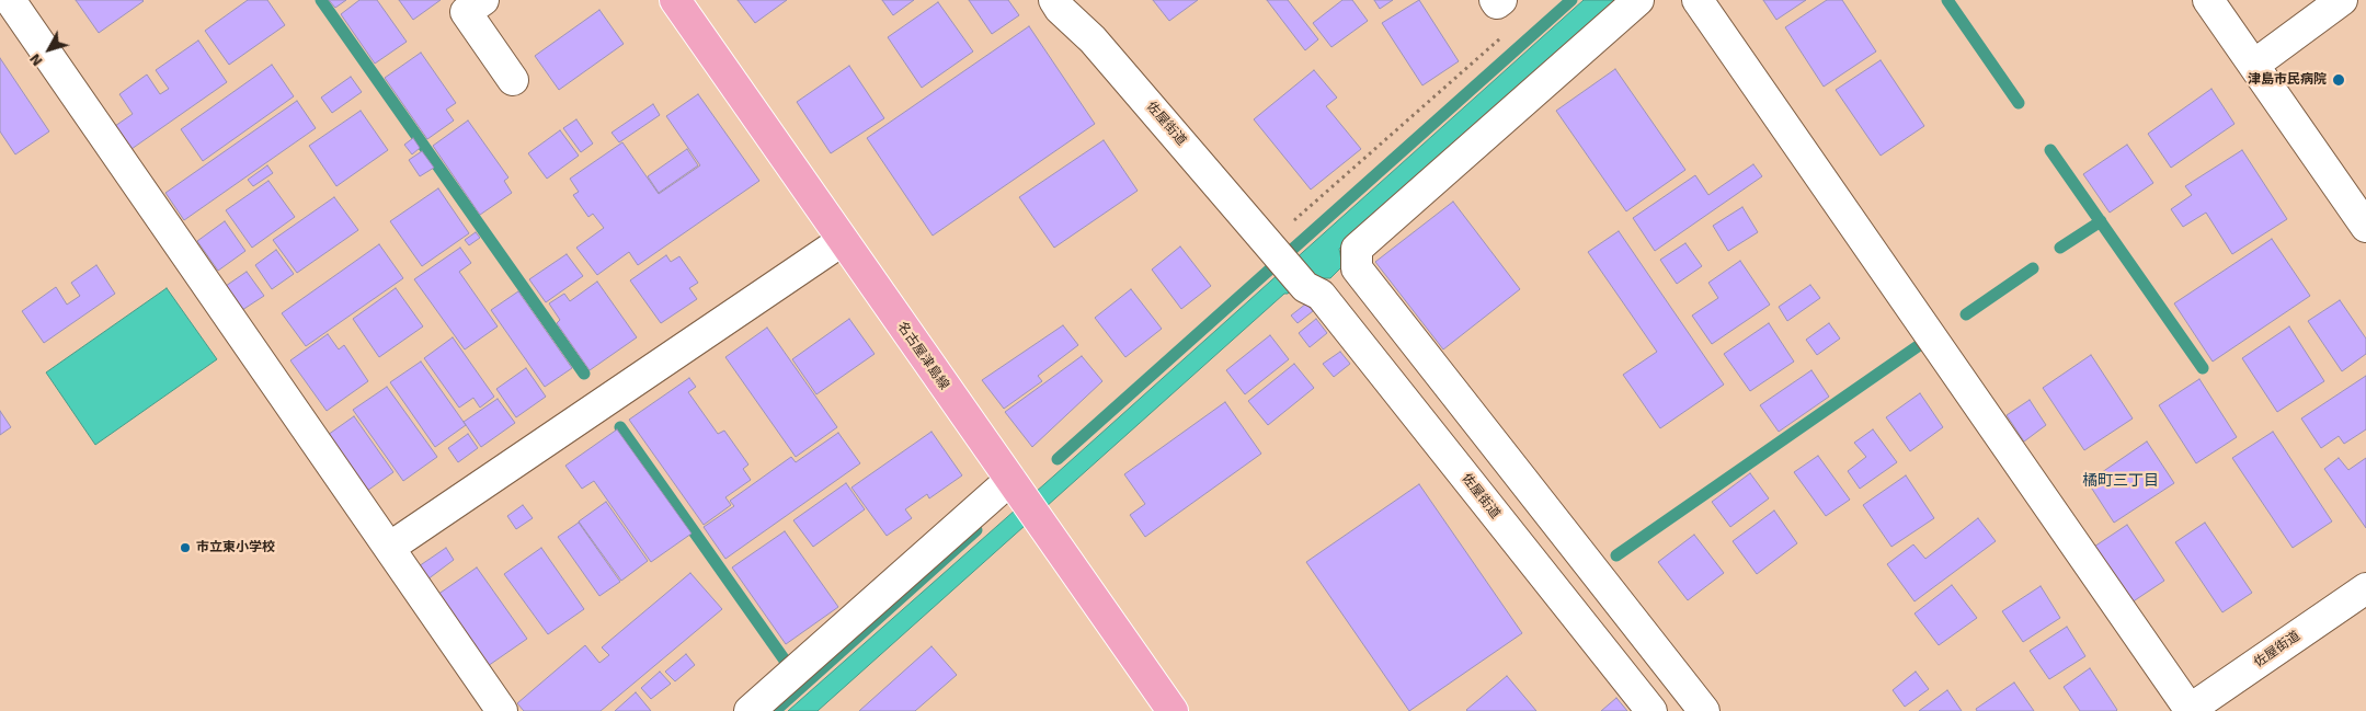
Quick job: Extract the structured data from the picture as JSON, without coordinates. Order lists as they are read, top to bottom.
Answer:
{
  "streets": {
    "main road": ["名古屋津島線"],
    "street": ["佐屋街道"]
  },
  "districts": ["橘町三丁目"],
  "places": ["津島市民病院", "市立東小学校"],
  "north": "bottom left"
}
